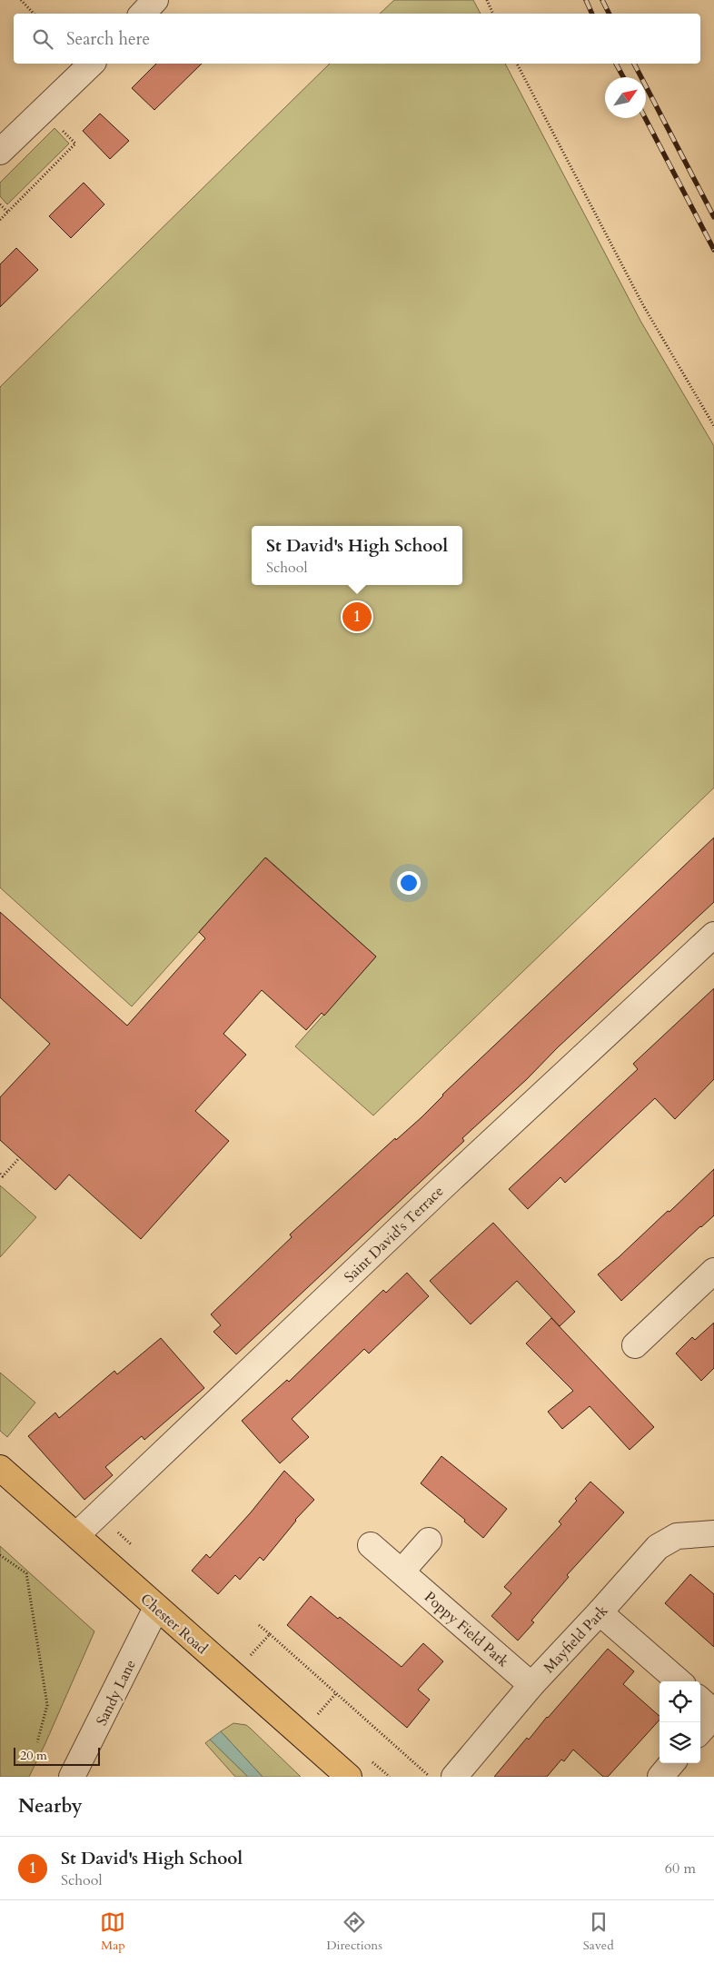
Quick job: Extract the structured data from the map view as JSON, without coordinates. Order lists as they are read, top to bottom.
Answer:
{
  "streets": {
    "main road": ["Chester Road"],
    "street": [
      "Saint David's Terrace",
      "Poppy Field Park",
      "Mayfield Park",
      "Sandy Lane"
    ]
  },
  "crossings": [
    ["Saint David's Terrace", "Chester Road"],
    ["Chester Road", "Sandy Lane"],
    ["Poppy Field Park", "Mayfield Park"]
  ],
  "scale_bar": "20 m",
  "north": "top right",
  "page": {
    "search": "Search here",
    "popup": ["St David's High School", "School"],
    "pins": "1",
    "scale": "20 m",
    "heading": "Nearby",
    "list": [
      {
        "mark": "1",
        "name": "St David's High School",
        "note": "School",
        "value": "60 m"
      }
    ],
    "nav": ["Map", "Directions", "Saved"]
  }
}
